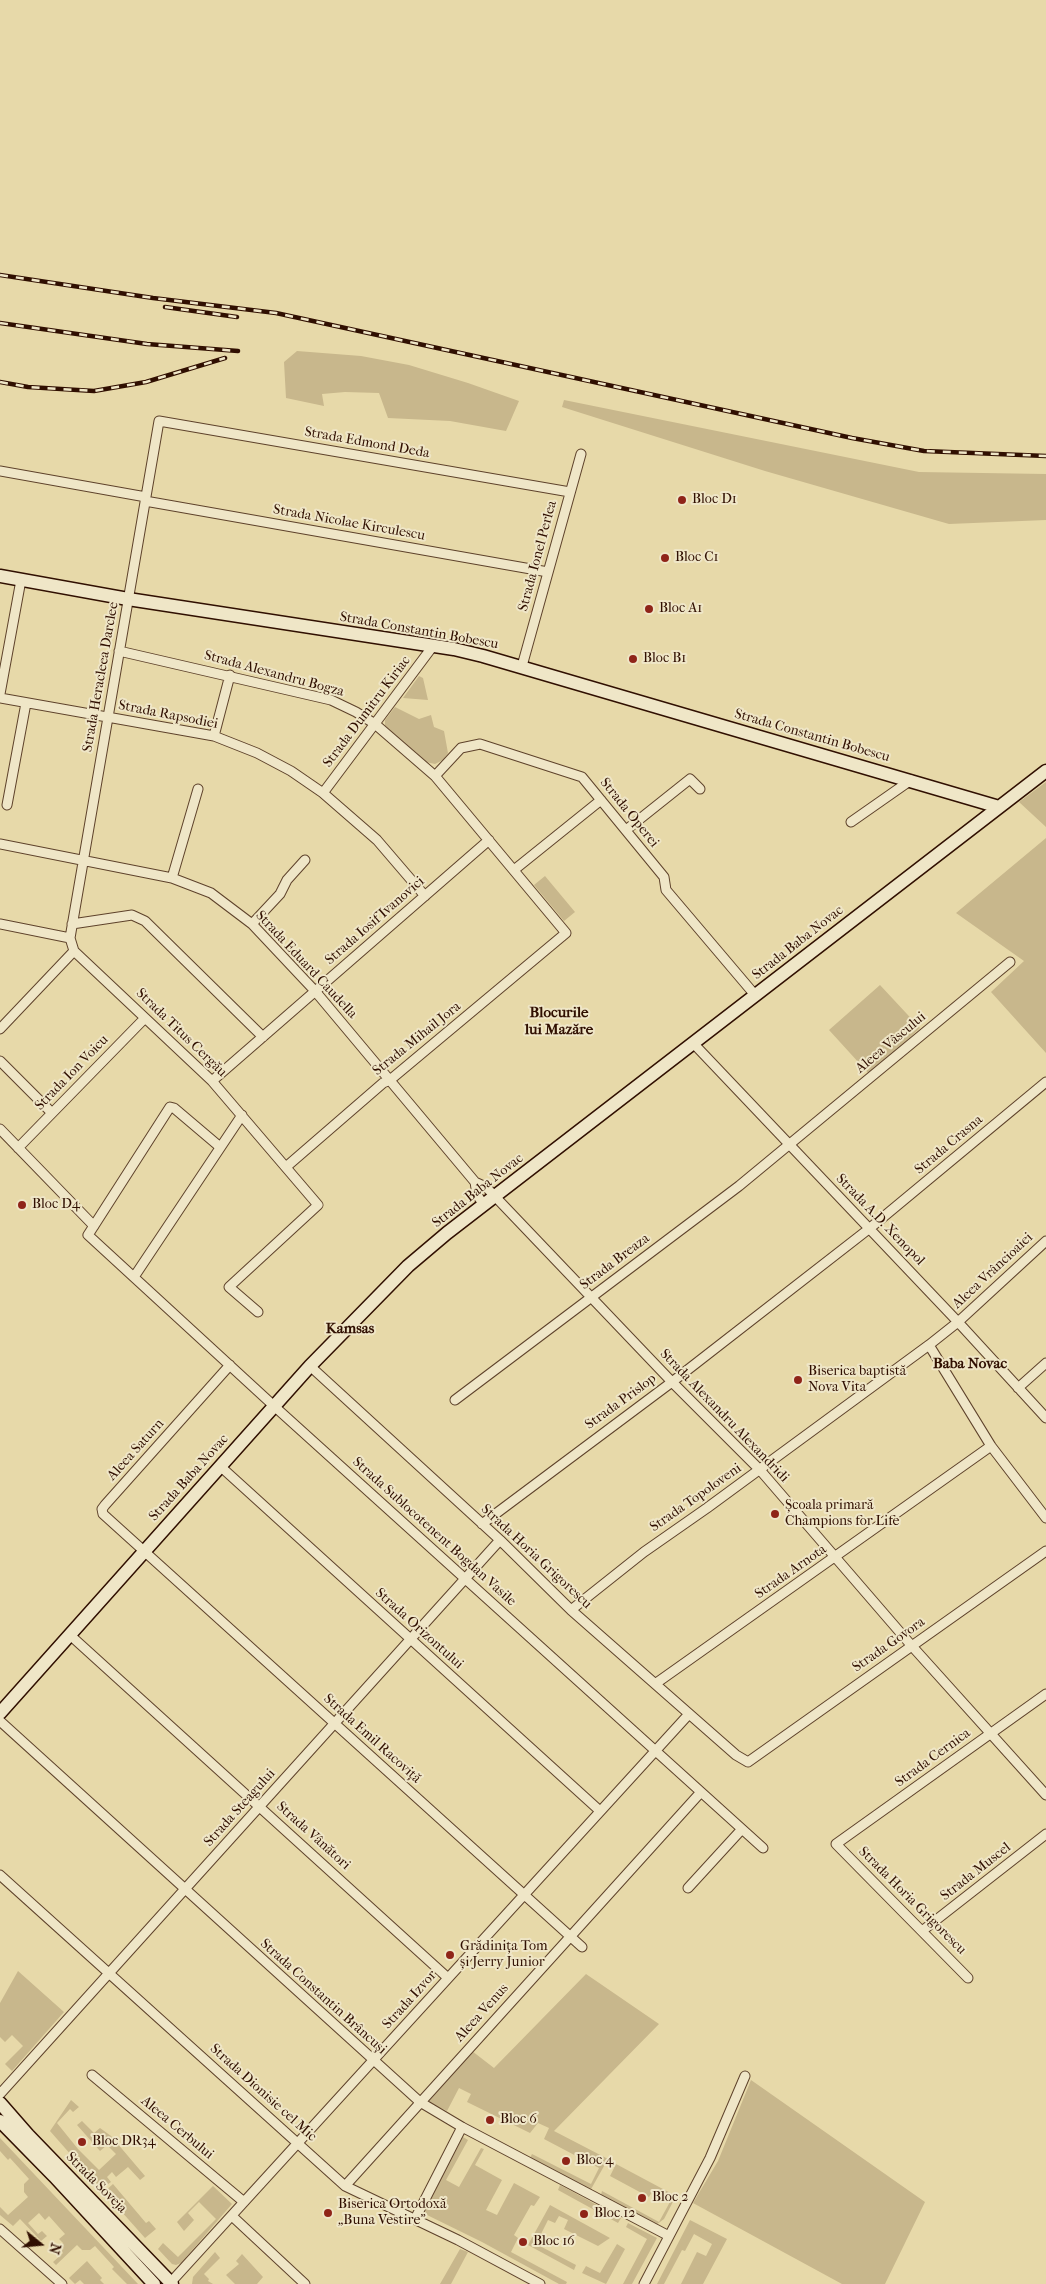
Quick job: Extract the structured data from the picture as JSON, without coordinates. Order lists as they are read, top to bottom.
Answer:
{
  "streets": {
    "main road": ["Strada Constantin Bobescu", "Strada Baba Novac", "Strada Soveja"],
    "street": [
      "Strada Edmond Deda",
      "Strada Nicolae Kirculescu",
      "Strada Ionel Perlea",
      "Strada Alexandru Bogza",
      "Strada Heracleea Darclee",
      "Strada Dumitru Kiriac",
      "Strada Rapsodiei",
      "Strada Operei",
      "Strada Iosif Ivanovici",
      "Strada Eduard Caudella",
      "Strada Titus Cergău",
      "Strada Mihail Jora",
      "Aleea Vâscului",
      "Strada Ion Voicu",
      "Strada Crasna",
      "Strada A.D. Xenopol",
      "Strada Breaza",
      "Aleea Vrâncioaiei",
      "Strada Prislop",
      "Strada Alexandru Alexandridi",
      "Aleea Saturn",
      "Strada Topoloveni",
      "Strada Sublocotenent Bogdan Vasile",
      "Strada Horia Grigorescu",
      "Strada Arnota",
      "Strada Orizontului",
      "Strada Govora",
      "Strada Emil Racoviță",
      "Strada Cernica",
      "Strada Steagului",
      "Strada Vânători",
      "Strada Muscel",
      "Strada Constantin Brâncuși",
      "Strada Izvor",
      "Aleea Venus",
      "Strada Dionisie cel Mic",
      "Aleea Cerbului"
    ]
  },
  "crossings": [
    ["Strada Edmond Deda", "Strada Ionel Perlea"],
    ["Strada Edmond Deda", "Strada Heracleea Darclee"],
    ["Strada Nicolae Kirculescu", "Strada Ionel Perlea"],
    ["Strada Nicolae Kirculescu", "Strada Heracleea Darclee"],
    ["Strada Ionel Perlea", "Strada Constantin Bobescu"],
    ["Strada Constantin Bobescu", "Strada Heracleea Darclee"],
    ["Strada Constantin Bobescu", "Strada Dumitru Kiriac"],
    ["Strada Constantin Bobescu", "Strada Baba Novac"],
    ["Strada Alexandru Bogza", "Strada Heracleea Darclee"],
    ["Strada Alexandru Bogza", "Strada Dumitru Kiriac"],
    ["Strada Alexandru Bogza", "Strada Operei"],
    ["Strada Alexandru Bogza", "Strada Iosif Ivanovici"],
    ["Strada Alexandru Bogza", "Strada Mihail Jora"],
    ["Strada Heracleea Darclee", "Strada Rapsodiei"],
    ["Strada Heracleea Darclee", "Strada Eduard Caudella"],
    ["Strada Heracleea Darclee", "Strada Titus Cergău"],
    ["Strada Dumitru Kiriac", "Strada Rapsodiei"],
    ["Strada Rapsodiei", "Strada Iosif Ivanovici"],
    ["Strada Operei", "Strada Baba Novac"],
    ["Strada Iosif Ivanovici", "Strada Eduard Caudella"],
    ["Strada Iosif Ivanovici", "Strada Titus Cergău"],
    ["Strada Baba Novac", "Strada Eduard Caudella"],
    ["Strada Baba Novac", "Strada A.D. Xenopol"],
    ["Strada Baba Novac", "Strada Alexandru Alexandridi"],
    ["Strada Baba Novac", "Aleea Saturn"],
    ["Strada Baba Novac", "Strada Sublocotenent Bogdan Vasile"],
    ["Strada Baba Novac", "Strada Horia Grigorescu"],
    ["Strada Baba Novac", "Strada Orizontului"],
    ["Strada Baba Novac", "Strada Emil Racoviță"],
    ["Strada Baba Novac", "Strada Vânători"],
    ["Strada Eduard Caudella", "Strada Mihail Jora"],
    ["Strada Eduard Caudella", "Strada Alexandru Alexandridi"],
    ["Strada Titus Cergău", "Strada Mihail Jora"],
    ["Strada Titus Cergău", "Strada Ion Voicu"],
    ["Aleea Vâscului", "Strada A.D. Xenopol"],
    ["Aleea Vâscului", "Strada Breaza"],
    ["Strada Crasna", "Strada A.D. Xenopol"],
    ["Strada Crasna", "Strada Prislop"],
    ["Strada A.D. Xenopol", "Strada Breaza"],
    ["Strada A.D. Xenopol", "Aleea Vrâncioaiei"],
    ["Strada A.D. Xenopol", "Strada Prislop"],
    ["Strada A.D. Xenopol", "Strada Topoloveni"],
    ["Strada Breaza", "Strada Alexandru Alexandridi"],
    ["Aleea Vrâncioaiei", "Strada Topoloveni"],
    ["Strada Prislop", "Strada Alexandru Alexandridi"],
    ["Strada Prislop", "Strada Horia Grigorescu"],
    ["Strada Alexandru Alexandridi", "Strada Topoloveni"],
    ["Strada Alexandru Alexandridi", "Strada Arnota"],
    ["Strada Alexandru Alexandridi", "Strada Govora"],
    ["Strada Alexandru Alexandridi", "Strada Cernica"],
    ["Aleea Saturn", "Strada Sublocotenent Bogdan Vasile"],
    ["Aleea Saturn", "Strada Emil Racoviță"],
    ["Strada Topoloveni", "Strada Horia Grigorescu"],
    ["Strada Sublocotenent Bogdan Vasile", "Strada Steagului"],
    ["Strada Sublocotenent Bogdan Vasile", "Strada Izvor"],
    ["Strada Sublocotenent Bogdan Vasile", "Aleea Venus"],
    ["Strada Horia Grigorescu", "Strada Arnota"],
    ["Strada Horia Grigorescu", "Strada Govora"],
    ["Strada Horia Grigorescu", "Strada Cernica"],
    ["Strada Horia Grigorescu", "Strada Steagului"],
    ["Strada Horia Grigorescu", "Strada Muscel"],
    ["Strada Horia Grigorescu", "Strada Izvor"],
    ["Strada Orizontului", "Strada Steagului"],
    ["Strada Orizontului", "Strada Izvor"],
    ["Strada Emil Racoviță", "Strada Steagului"],
    ["Strada Emil Racoviță", "Strada Izvor"],
    ["Strada Emil Racoviță", "Aleea Venus"],
    ["Strada Steagului", "Strada Vânători"],
    ["Strada Steagului", "Strada Constantin Brâncuși"],
    ["Strada Steagului", "Strada Dionisie cel Mic"],
    ["Strada Vânători", "Strada Izvor"],
    ["Strada Constantin Brâncuși", "Strada Izvor"],
    ["Strada Constantin Brâncuși", "Aleea Venus"],
    ["Strada Izvor", "Strada Dionisie cel Mic"],
    ["Strada Izvor", "Aleea Cerbului"],
    ["Strada Izvor", "Strada Soveja"],
    ["Aleea Venus", "Strada Dionisie cel Mic"]
  ],
  "districts": ["Blocurile lui Mazăre", "Kamsas", "Baba Novac"],
  "places": [
    "Bloc D1",
    "Bloc C1",
    "Bloc A1",
    "Bloc B1",
    "Bloc D4",
    "Biserica baptistă Nova Vita",
    "Școala primară Champions for Life",
    "Grădinița Tom și Jerry Junior",
    "Bloc 6",
    "Bloc DR34",
    "Bloc 4",
    "Bloc 2",
    "Biserica Ortodoxă „Buna Vestire”",
    "Bloc 12",
    "Bloc 16"
  ],
  "north": "right"
}
